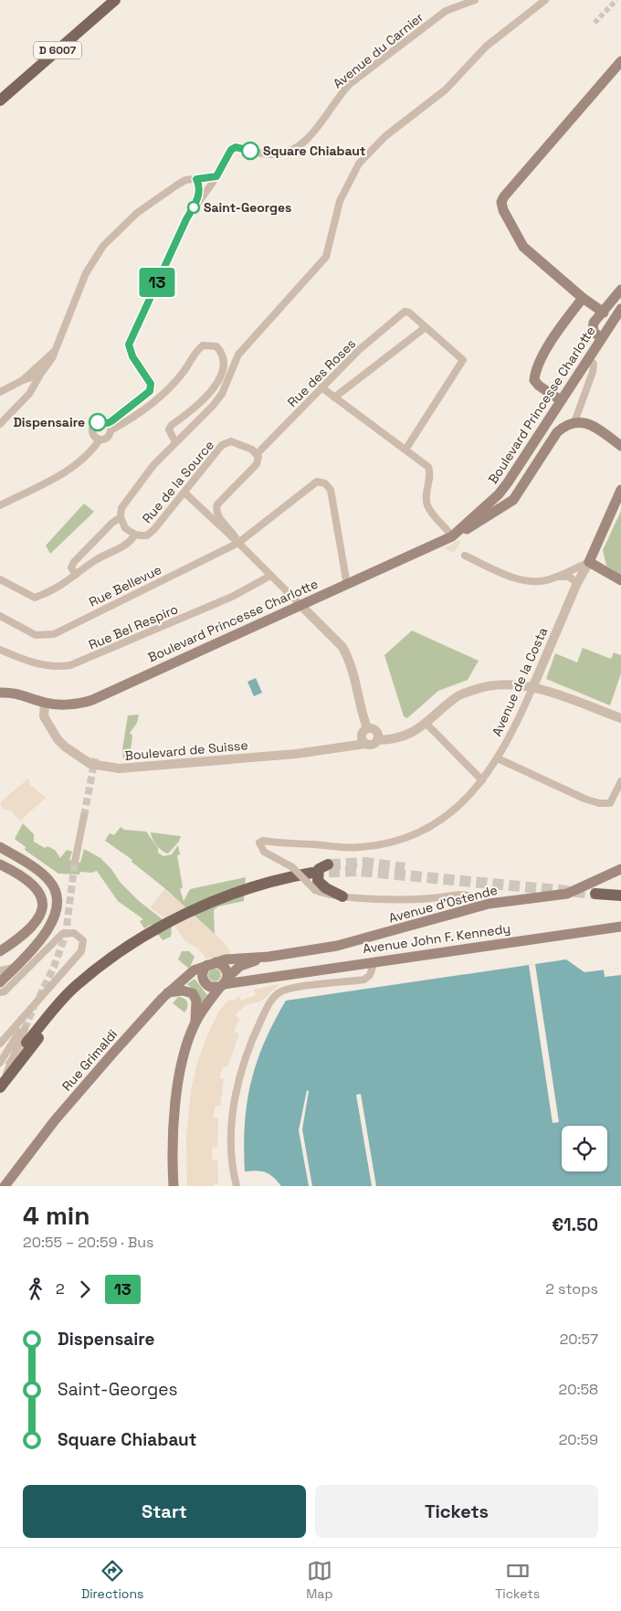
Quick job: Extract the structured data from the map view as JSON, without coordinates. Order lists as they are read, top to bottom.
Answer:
{
  "streets": {
    "main road": [
      "D 6007",
      "Boulevard Princesse Charlotte",
      "Avenue de la Costa",
      "Avenue d'Ostende",
      "Avenue John F. Kennedy",
      "Rue Grimaldi"
    ],
    "street": [
      "Avenue du Carnier",
      "Rue des Roses",
      "Rue de la Source",
      "Rue Bellevue",
      "Rue Bel Respiro",
      "Boulevard de Suisse"
    ]
  },
  "crossings": [
    ["Rue des Roses", "Rue de la Source"],
    ["Rue des Roses", "Rue Bellevue"],
    ["Boulevard Princesse Charlotte", "Rue Bellevue"],
    ["Boulevard Princesse Charlotte", "Boulevard de Suisse"],
    ["Avenue de la Costa", "Avenue d'Ostende"],
    ["Avenue d'Ostende", "Avenue John F. Kennedy"],
    ["Avenue d'Ostende", "Rue Grimaldi"]
  ],
  "places": ["Square Chiabaut", "Saint-Georges", "Dispensaire"],
  "lines": ["bus line 13"],
  "page": {
    "on_map": "13",
    "heading": ["4 min", "20:55 – 20:59 · Bus", "€1.50"],
    "legs": ["2", "13", "2 stops"],
    "list": [
      {
        "name": "Dispensaire",
        "value": "20:57"
      },
      {
        "name": "Saint-Georges",
        "value": "20:58"
      },
      {
        "name": "Square Chiabaut",
        "value": "20:59"
      }
    ],
    "buttons": ["Start", "Tickets"],
    "tabs": ["Directions", "Map", "Tickets"]
  }
}
